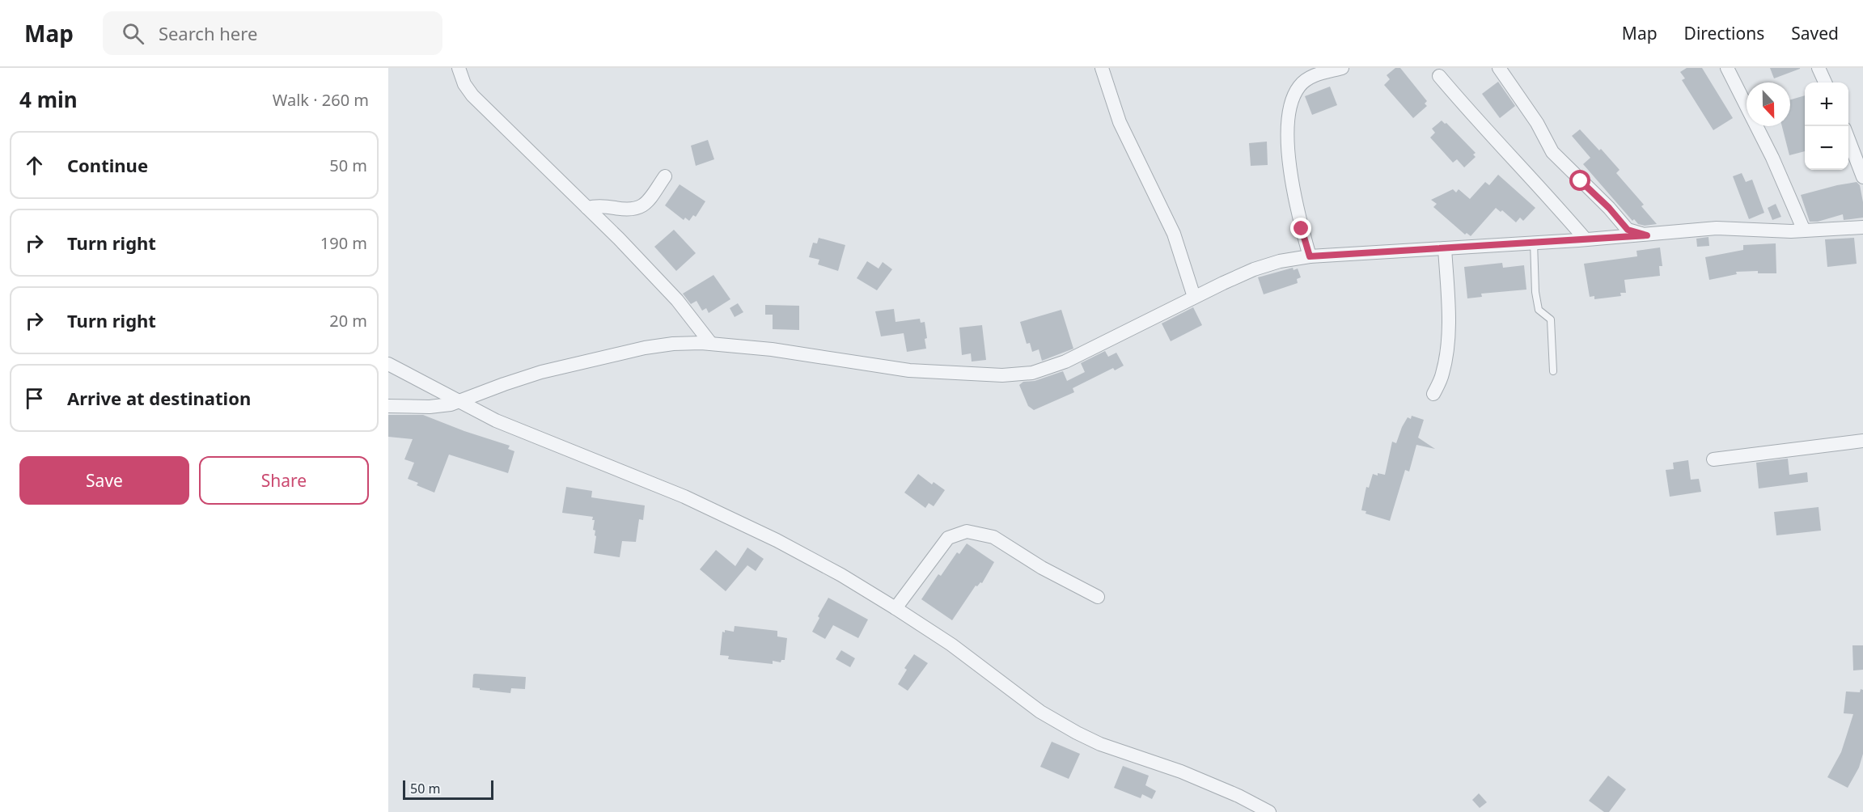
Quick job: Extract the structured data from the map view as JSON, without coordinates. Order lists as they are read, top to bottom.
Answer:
{
  "scale_bar": "50 m",
  "north": "bottom",
  "page": {
    "header": "Map",
    "search": "Search here",
    "nav": ["Map", "Directions", "Saved"],
    "heading": ["4 min", "Walk · 260 m"],
    "map_buttons": ["+", "−"],
    "list": [
      ["Continue", "50 m"],
      ["Turn right", "190 m"],
      ["Turn right", "20 m"],
      "Arrive at destination"
    ],
    "buttons": ["Save", "Share"],
    "scale": "50 m"
  }
}
